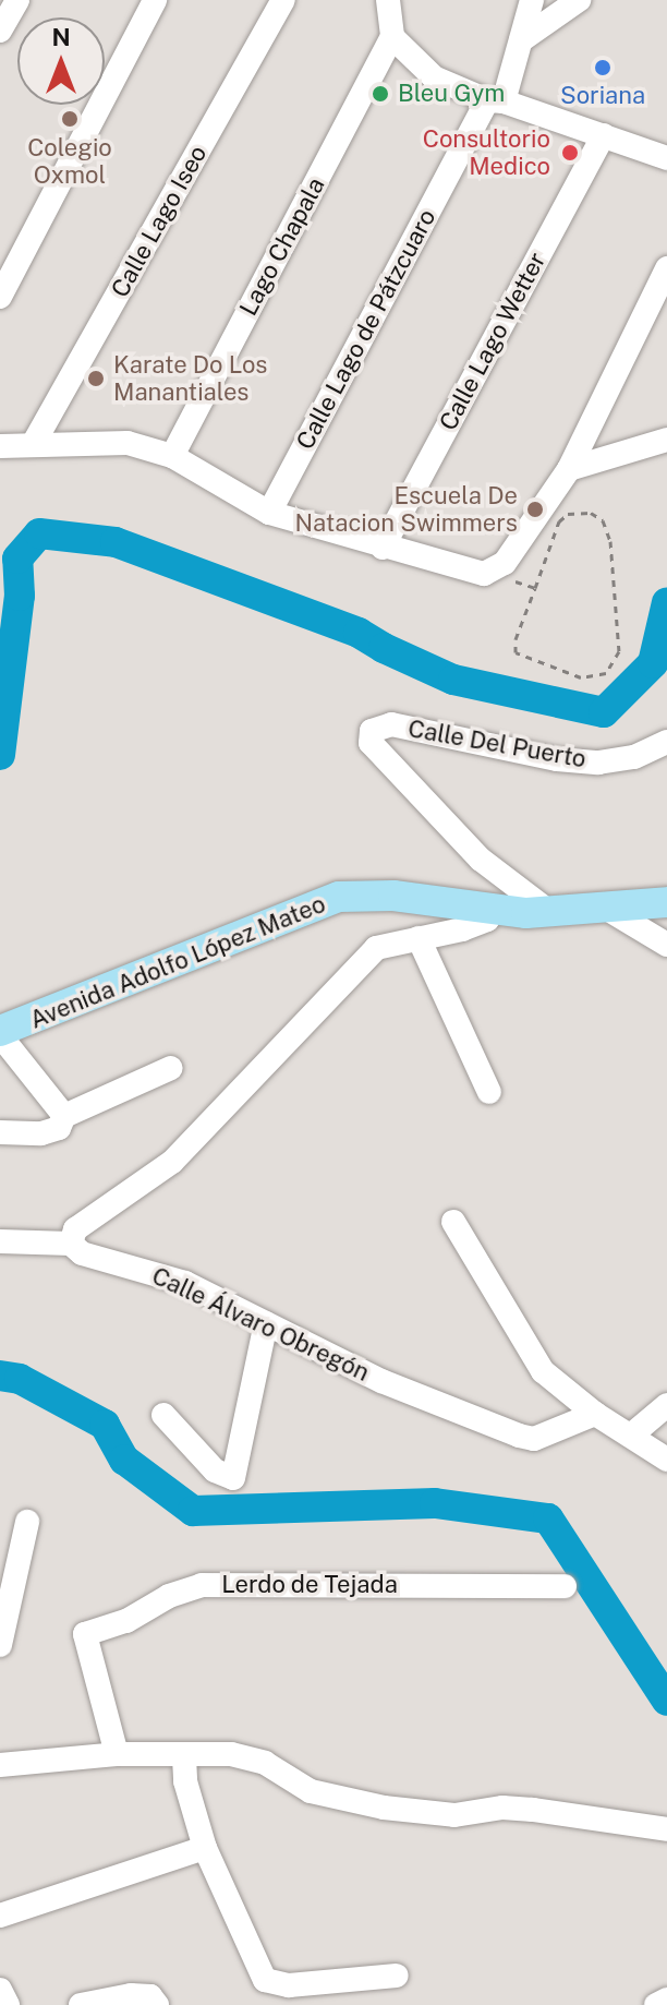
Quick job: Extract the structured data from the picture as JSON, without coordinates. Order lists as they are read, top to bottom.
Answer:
{
  "streets": {
    "main road": ["Avenida Adolfo López Mateo"],
    "street": [
      "Calle Lago Iseo",
      "Lago Chapala",
      "Calle Lago de Pátzcuaro",
      "Calle Lago Wetter",
      "Calle Del Puerto",
      "Calle Álvaro Obregón",
      "Lerdo de Tejada"
    ]
  },
  "crossings": [
    ["Calle Del Puerto", "Avenida Adolfo López Mateo"]
  ],
  "places": [
    "Soriana",
    "Bleu Gym",
    "Colegio Oxmol",
    "Consultorio Medico",
    "Karate Do Los Manantiales",
    "Escuela De Natacion Swimmers"
  ],
  "north": "top"
}
